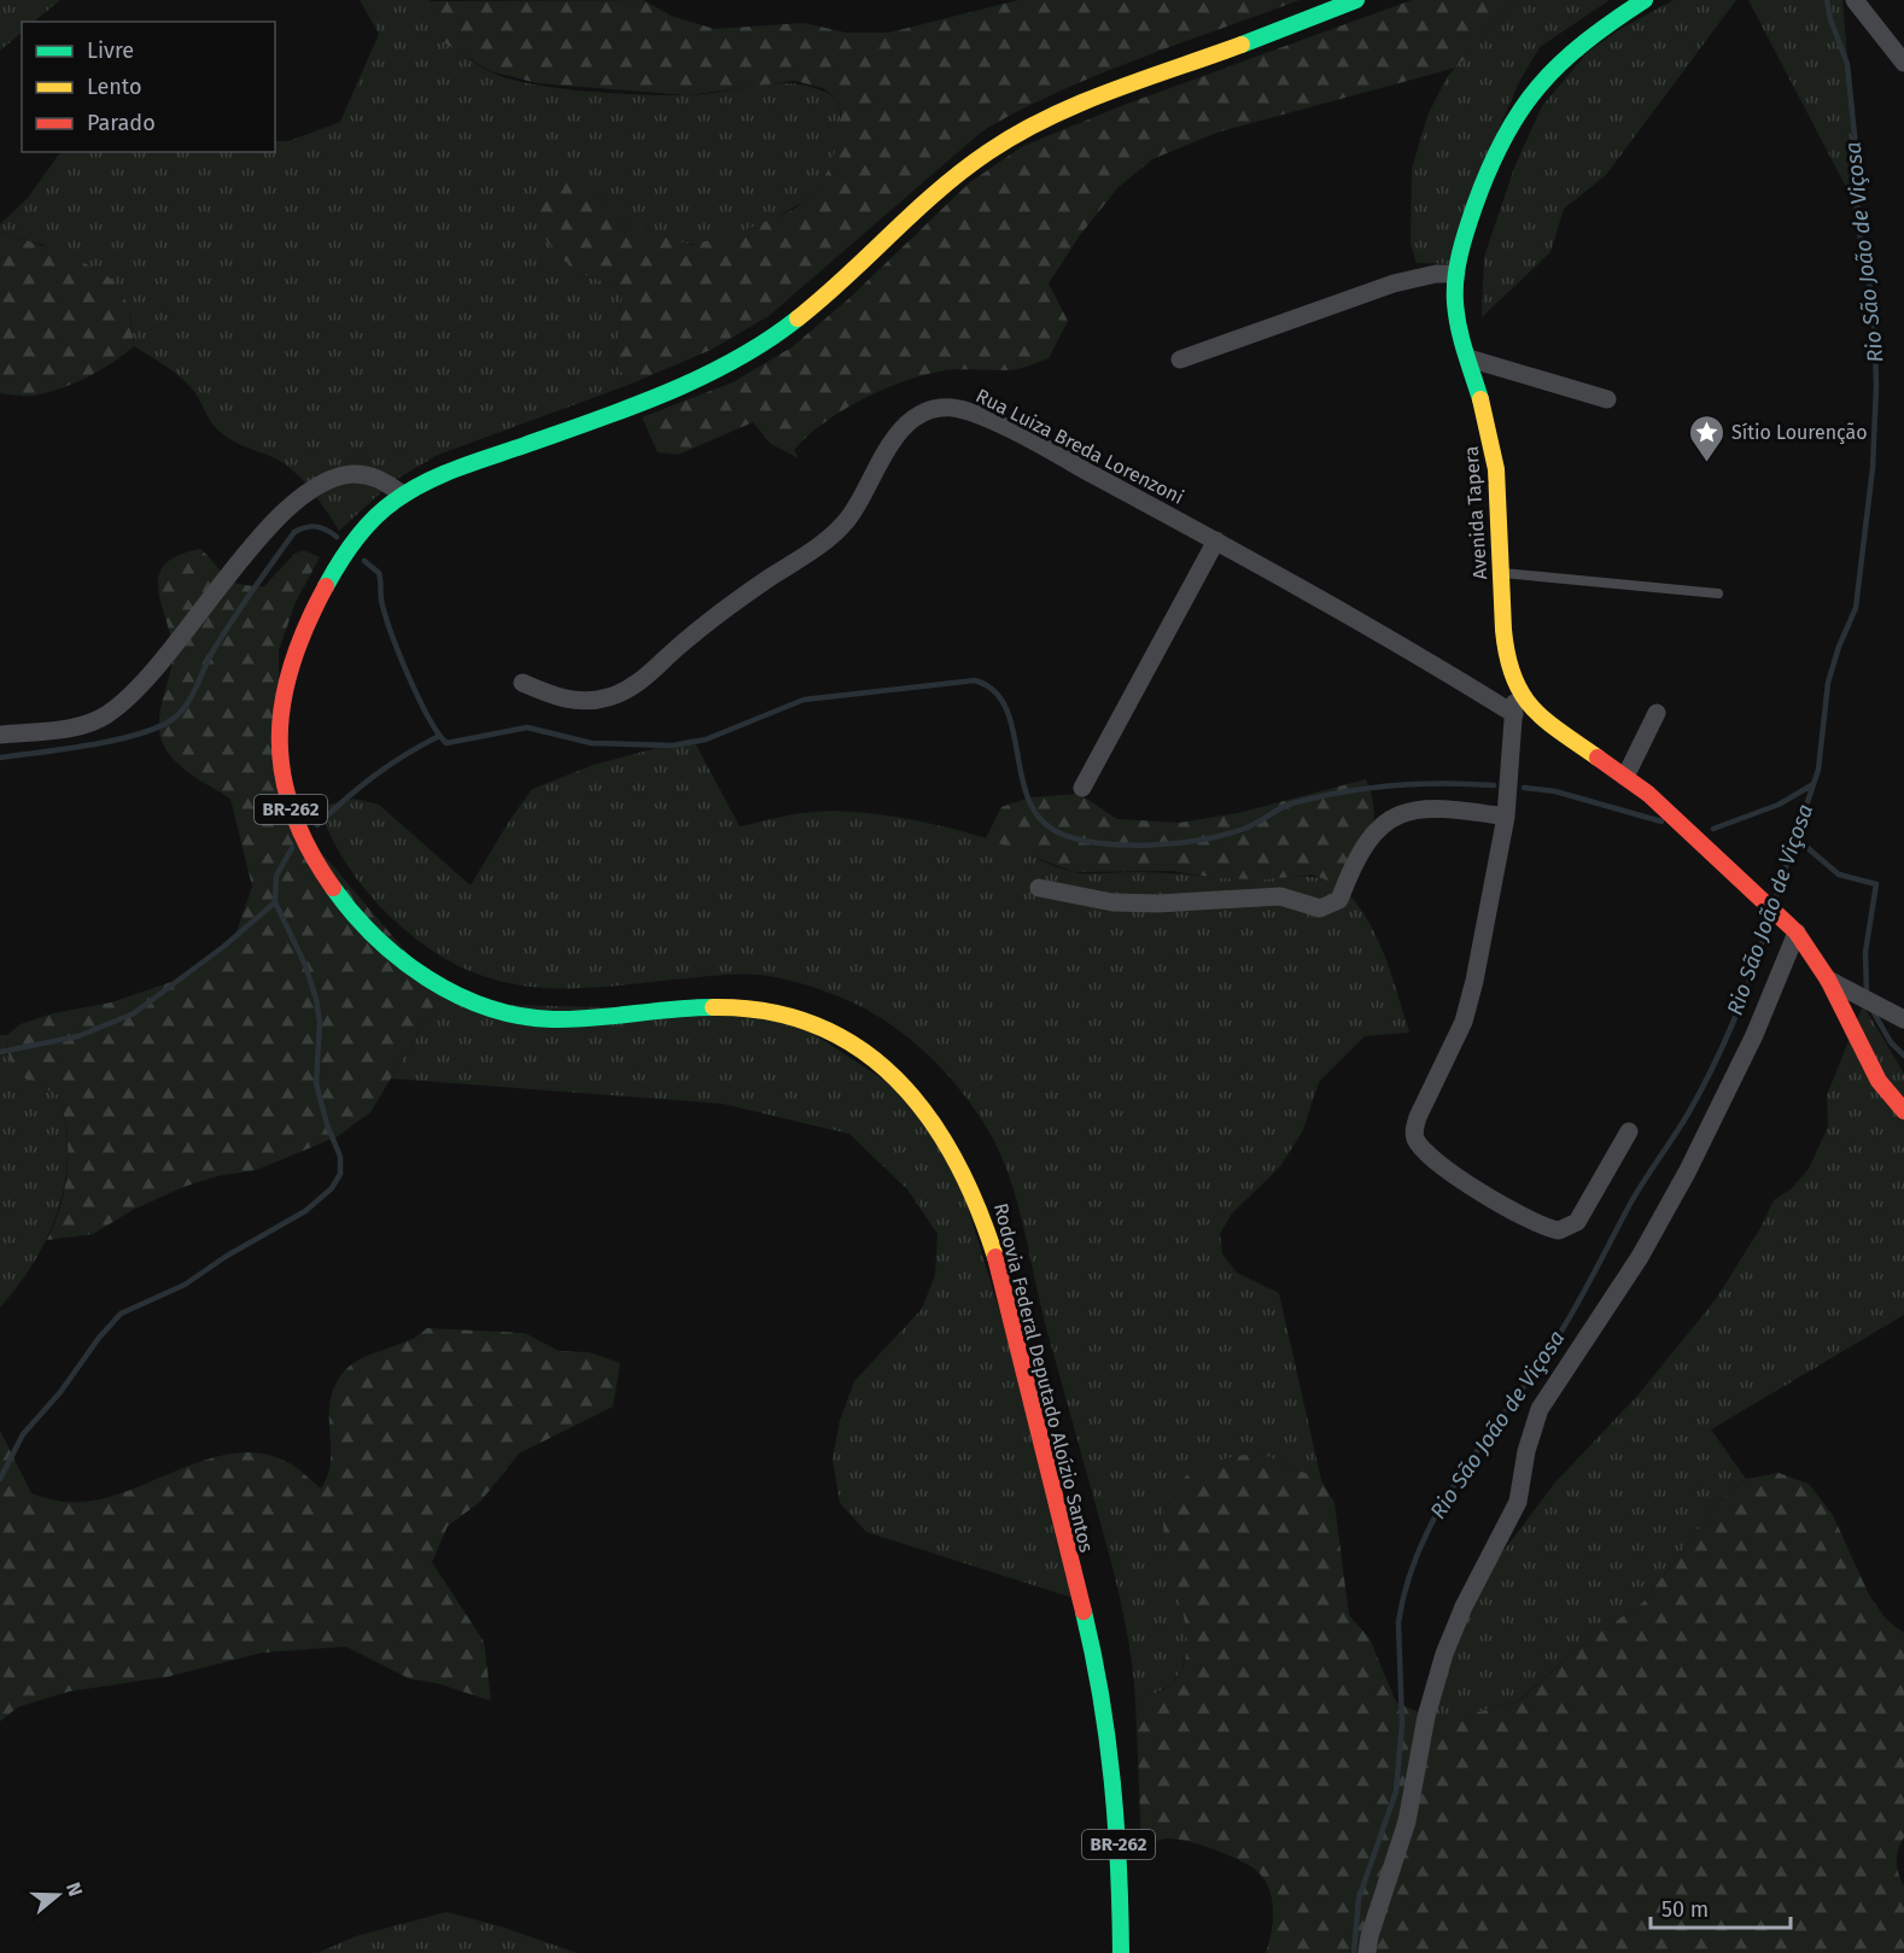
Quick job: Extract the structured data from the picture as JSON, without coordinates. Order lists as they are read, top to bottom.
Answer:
{
  "streets": {
    "main road": ["Avenida Tapera", "BR-262", "Rodovia Federal Deputado Aloízio Santos"],
    "street": ["Rua Luiza Breda Lorenzoni"]
  },
  "water": ["Rio São João de Viçosa"],
  "places": {
    "place": ["Sítio Lourenção"]
  },
  "legend": ["Livre", "Lento", "Parado"],
  "scale_bar": "50 m",
  "north": "right"
}
